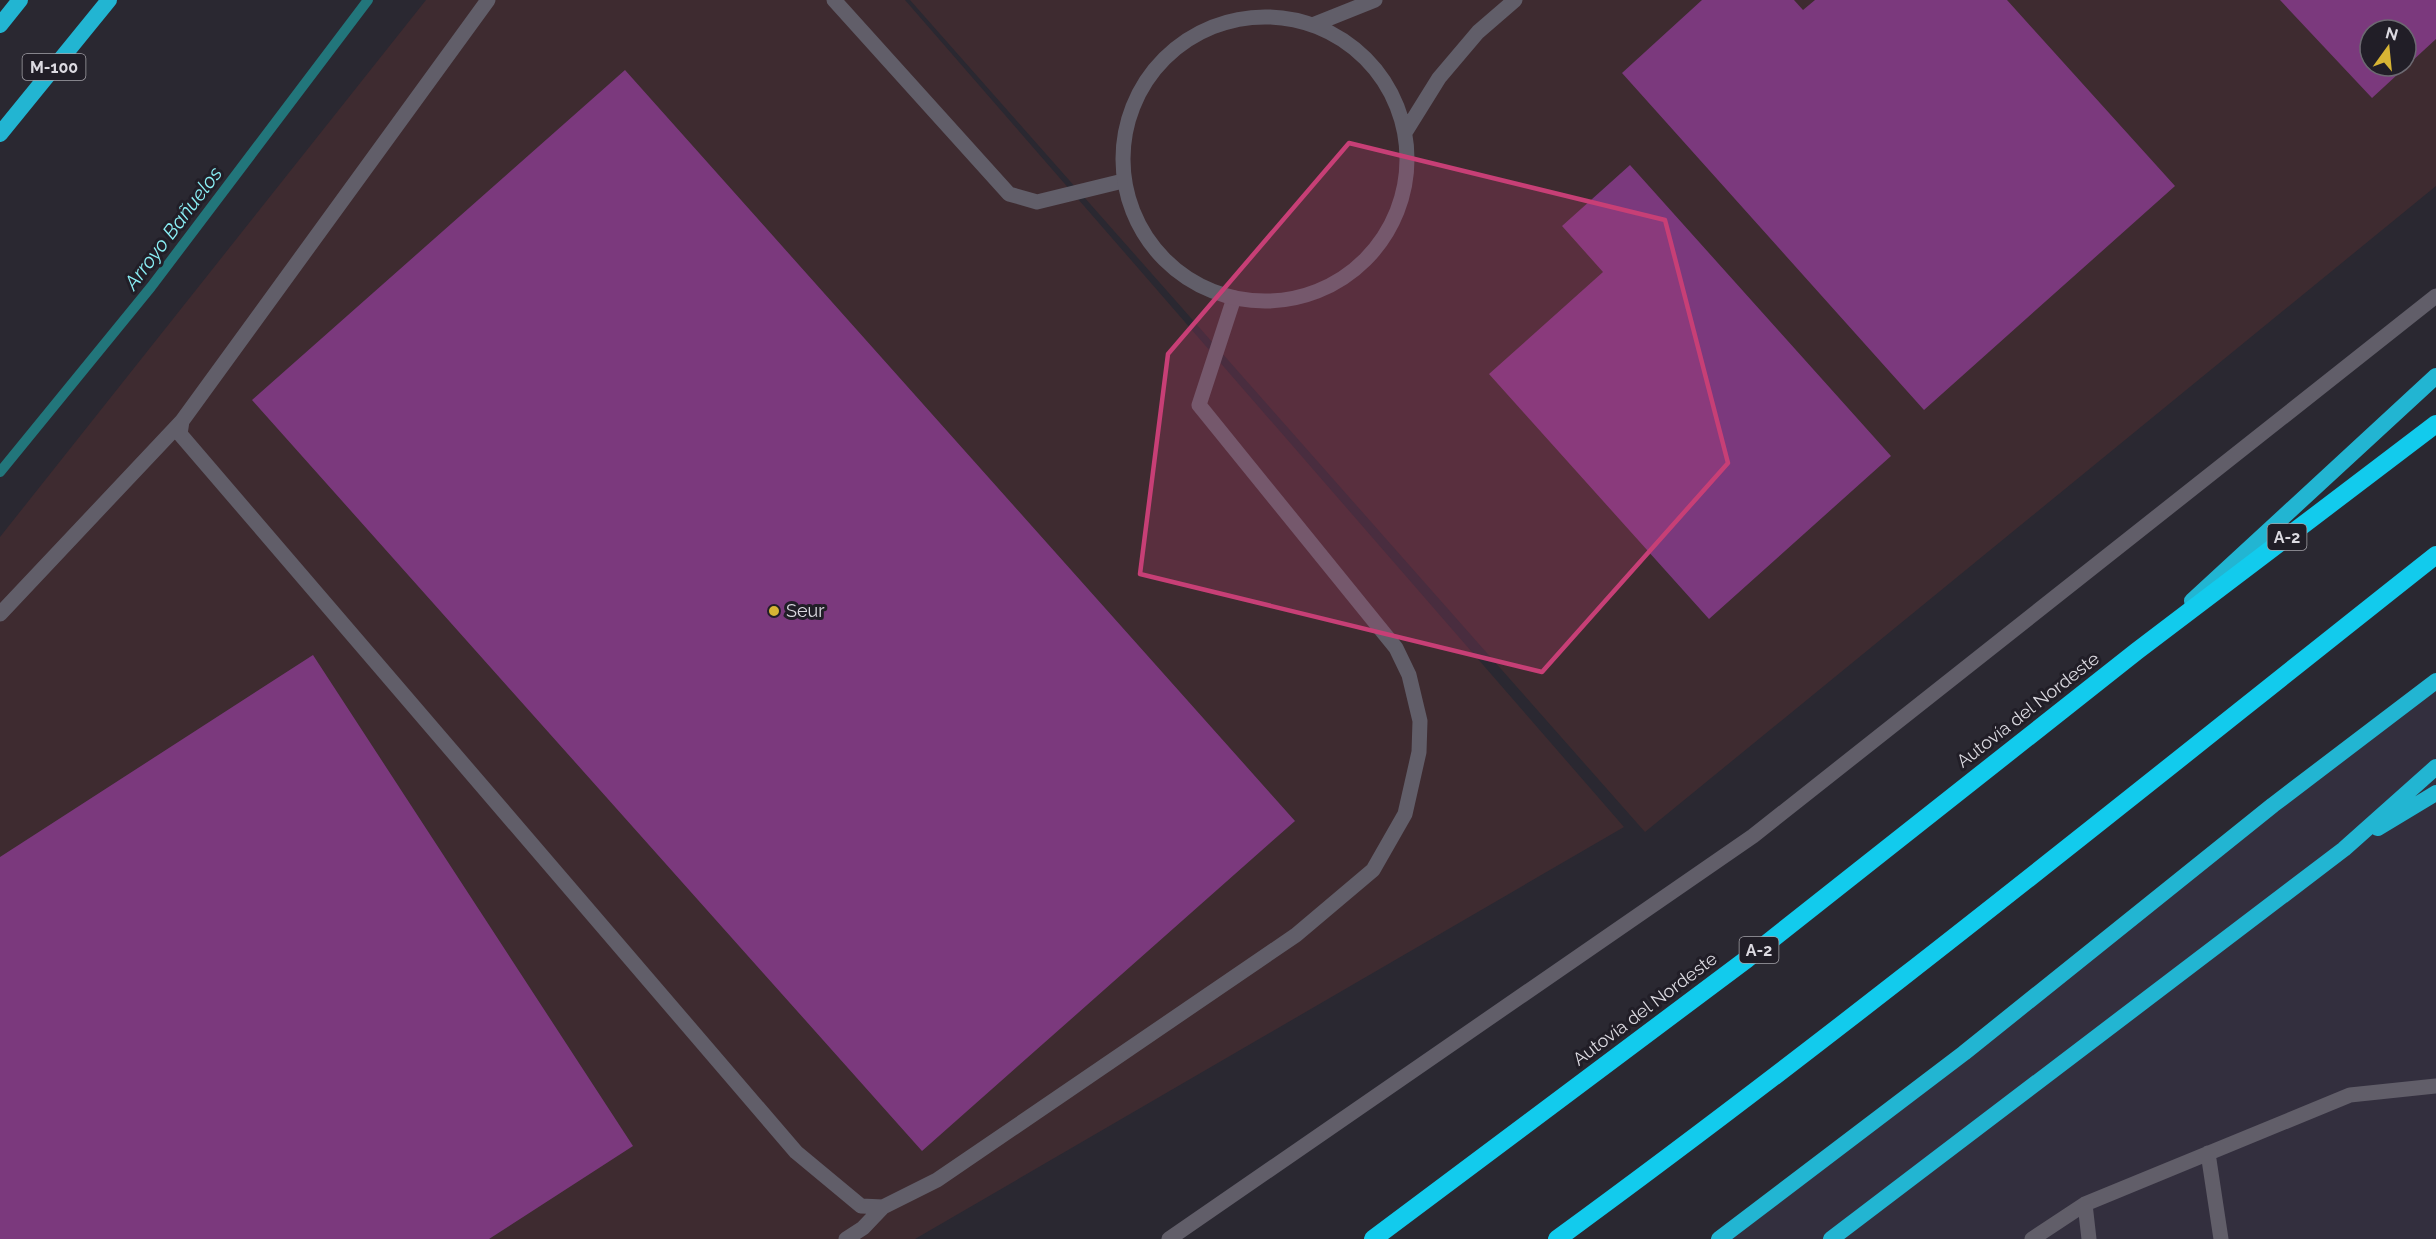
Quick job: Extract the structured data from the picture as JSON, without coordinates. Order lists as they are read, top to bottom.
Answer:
{
  "streets": {
    "highway": ["M-100", "A-2", "Autovía del Nordeste"]
  },
  "crossings": [
    ["A-2", "Autovía del Nordeste"]
  ],
  "water": ["Arroyo Bañuelos"],
  "places": ["Seur"],
  "north": "top"
}
